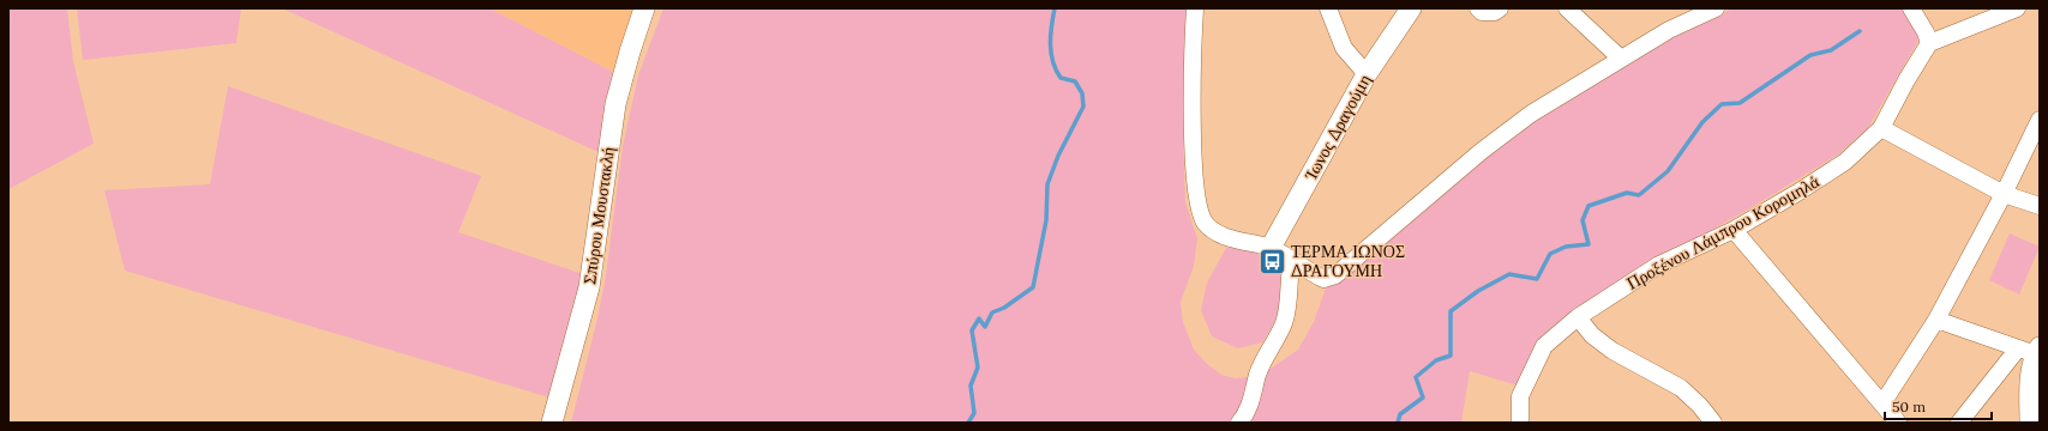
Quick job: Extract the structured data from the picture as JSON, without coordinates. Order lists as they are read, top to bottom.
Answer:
{
  "streets": {
    "street": ["Ίωνος Δραγούμη", "Σπύρου Μουστακλή", "Προξένου Λάμπρου Κορομηλά"]
  },
  "places": {
    "bus stop": ["ΤΕΡΜΑ ΙΩΝΟΣ ΔΡΑΓΟΥΜΗ"]
  },
  "scale_bar": "50 m"
}
